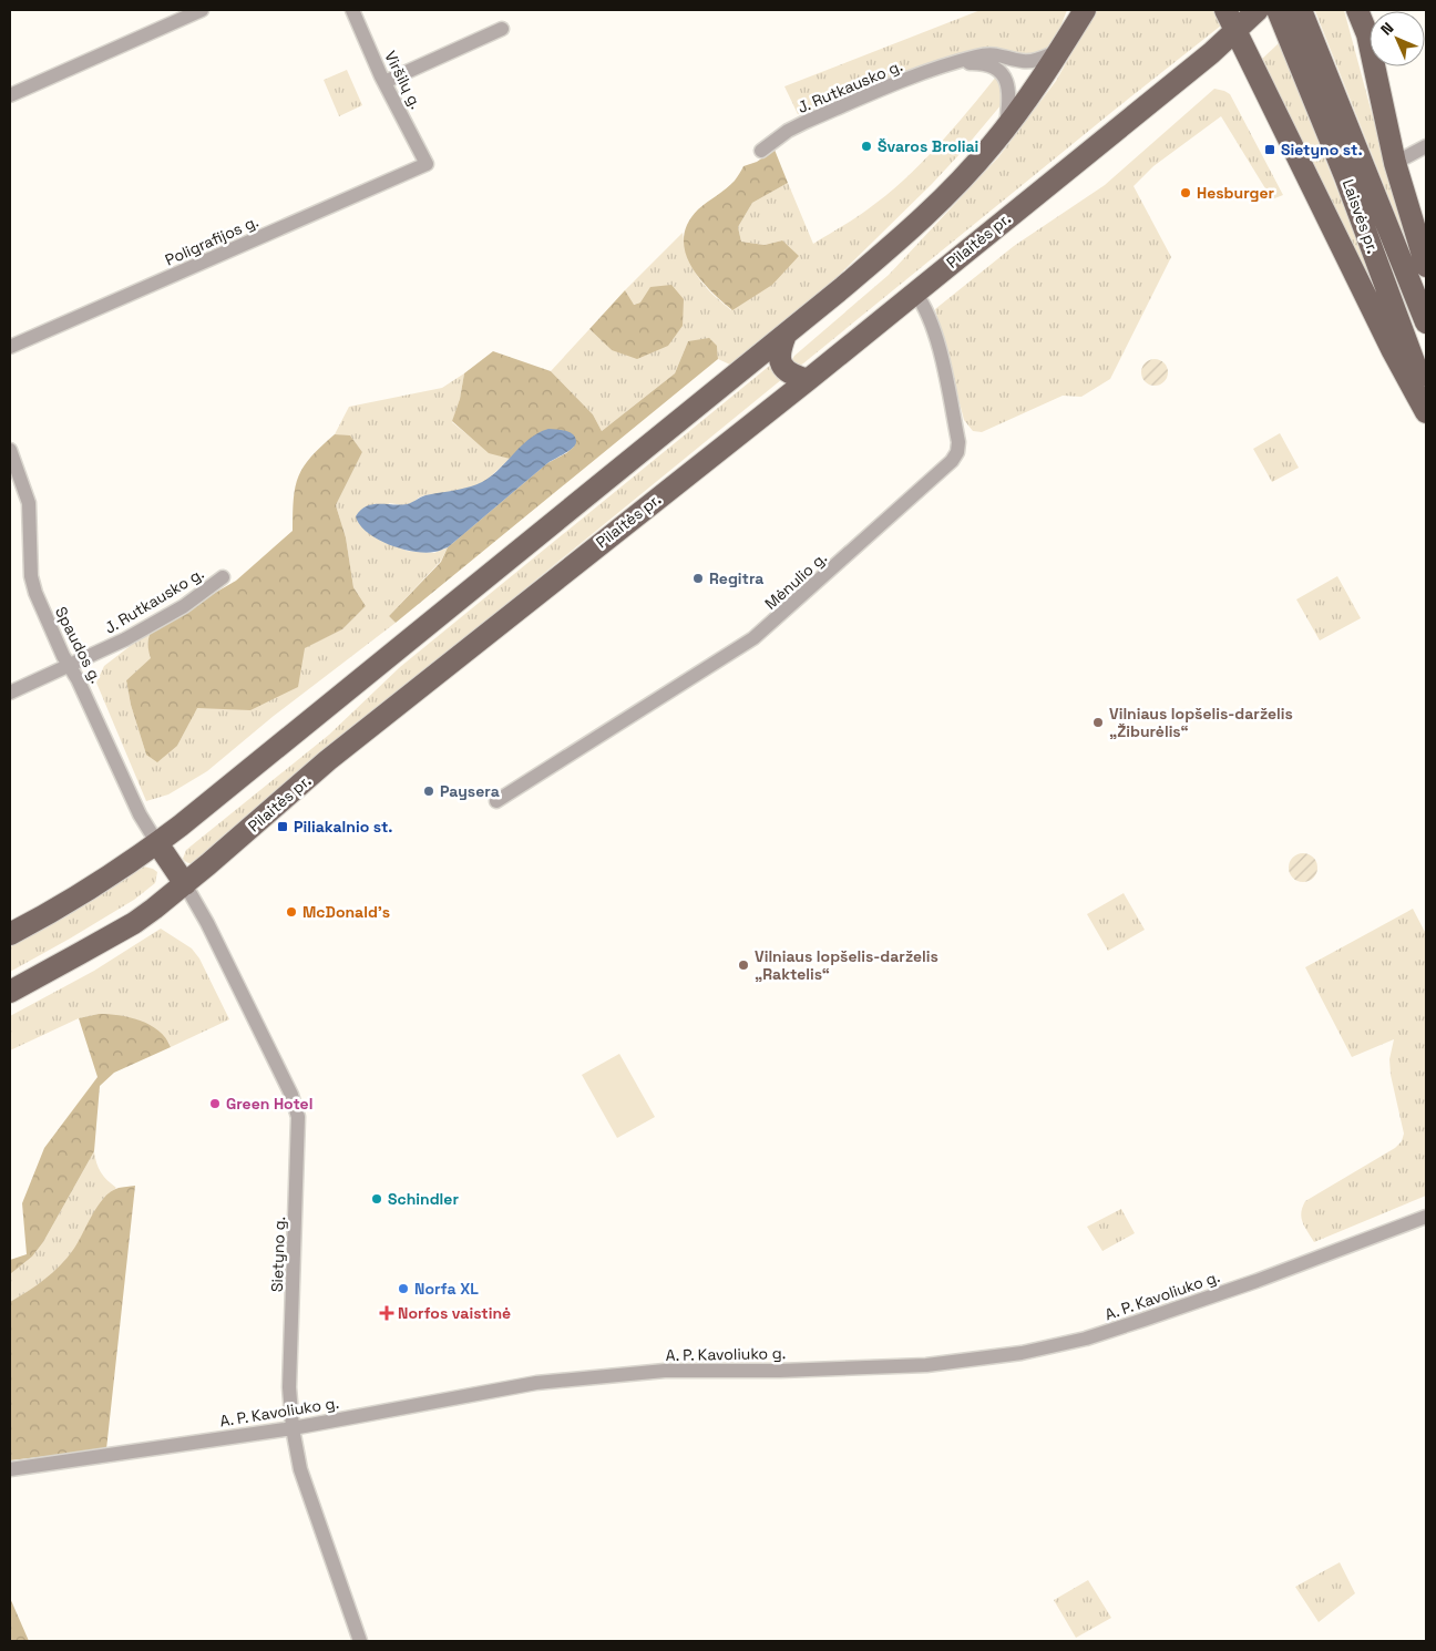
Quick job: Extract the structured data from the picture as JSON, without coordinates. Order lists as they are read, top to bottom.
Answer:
{
  "streets": {
    "main road": ["Laisvės pr.", "Pilaitės pr."],
    "street": [
      "Viršilų g.",
      "J. Rutkausko g.",
      "Poligrafijos g.",
      "Mėnulio g.",
      "Spaudos g.",
      "Sietyno g.",
      "A. P. Kavoliuko g."
    ]
  },
  "crossings": [
    ["Viršilų g.", "Poligrafijos g."],
    ["J. Rutkausko g.", "Spaudos g."],
    ["Pilaitės pr.", "Mėnulio g."],
    ["Pilaitės pr.", "Sietyno g."],
    ["Sietyno g.", "A. P. Kavoliuko g."]
  ],
  "places": {
    "other": [
      "Švaros Broliai",
      "Hesburger",
      "Regitra",
      "Vilniaus lopšelis-darželis „Žiburėlis“",
      "Paysera",
      "McDonald's",
      "Vilniaus lopšelis-darželis „Raktelis“",
      "Green Hotel",
      "Schindler",
      "Norfa XL"
    ],
    "transit": ["Sietyno st.", "Piliakalnio st."],
    "health": ["Norfos vaistinė"]
  },
  "north": "top left"
}
